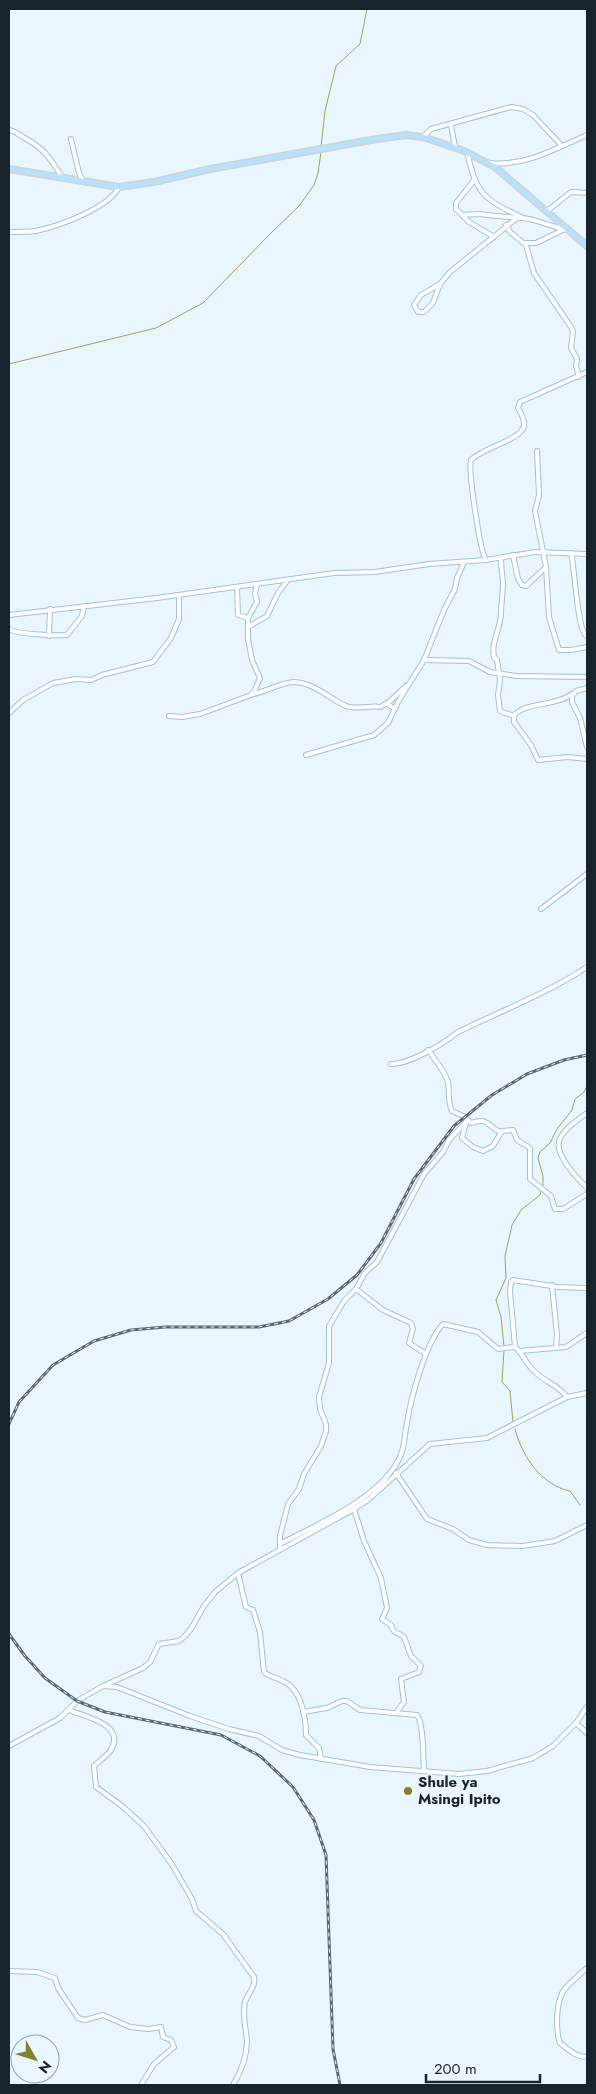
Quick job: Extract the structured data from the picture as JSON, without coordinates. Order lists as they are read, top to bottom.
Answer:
{
  "places": ["Shule ya Msingi Ipito"],
  "scale_bar": "200 m",
  "north": "bottom right"
}
